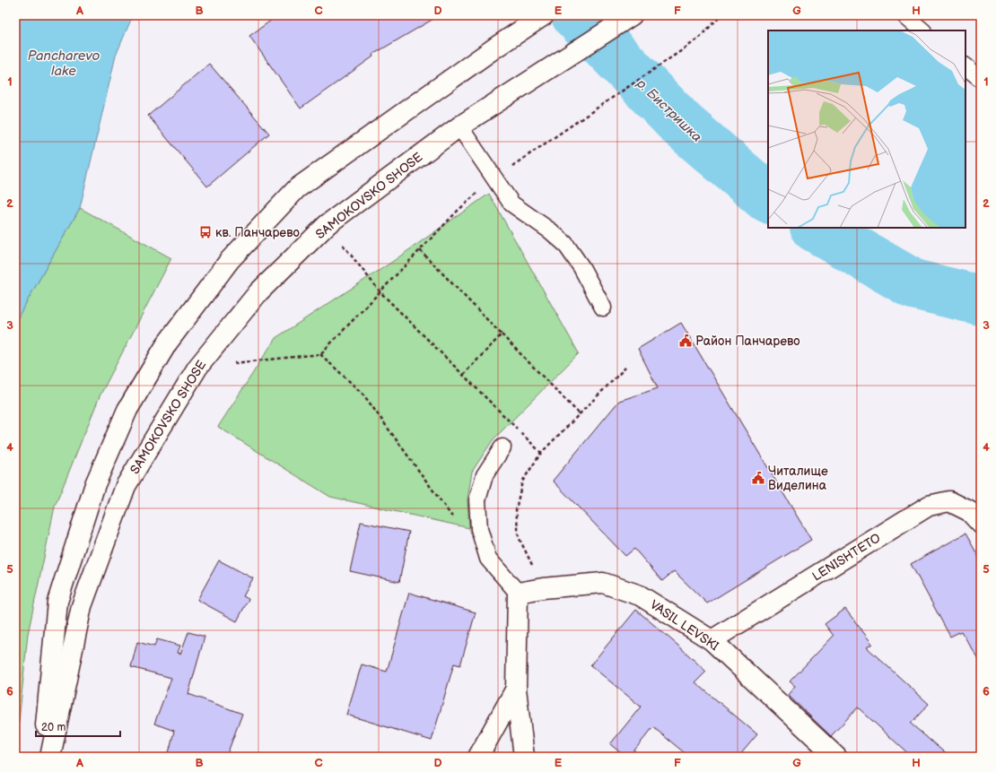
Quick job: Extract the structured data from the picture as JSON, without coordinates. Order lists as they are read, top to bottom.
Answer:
{
  "streets": {
    "main road": ["SAMOKOVSKO SHOSE", "LENISHTETO", "VASIL LEVSKI"]
  },
  "crossings": [
    ["LENISHTETO", "VASIL LEVSKI"]
  ],
  "water": ["Pancharevo lake", "р. Бистришка"],
  "places": {
    "bus stop": ["кв. Панчарево"],
    "public building": ["Район Панчарево", "Читалище Виделина"]
  },
  "scale_bar": "20 m",
  "grid": {
    "columns": [
      "A",
      "B",
      "C",
      "D",
      "E",
      "F",
      "G",
      "H"
    ],
    "rows": [
      "1",
      "2",
      "3",
      "4",
      "5",
      "6"
    ]
  }
}
